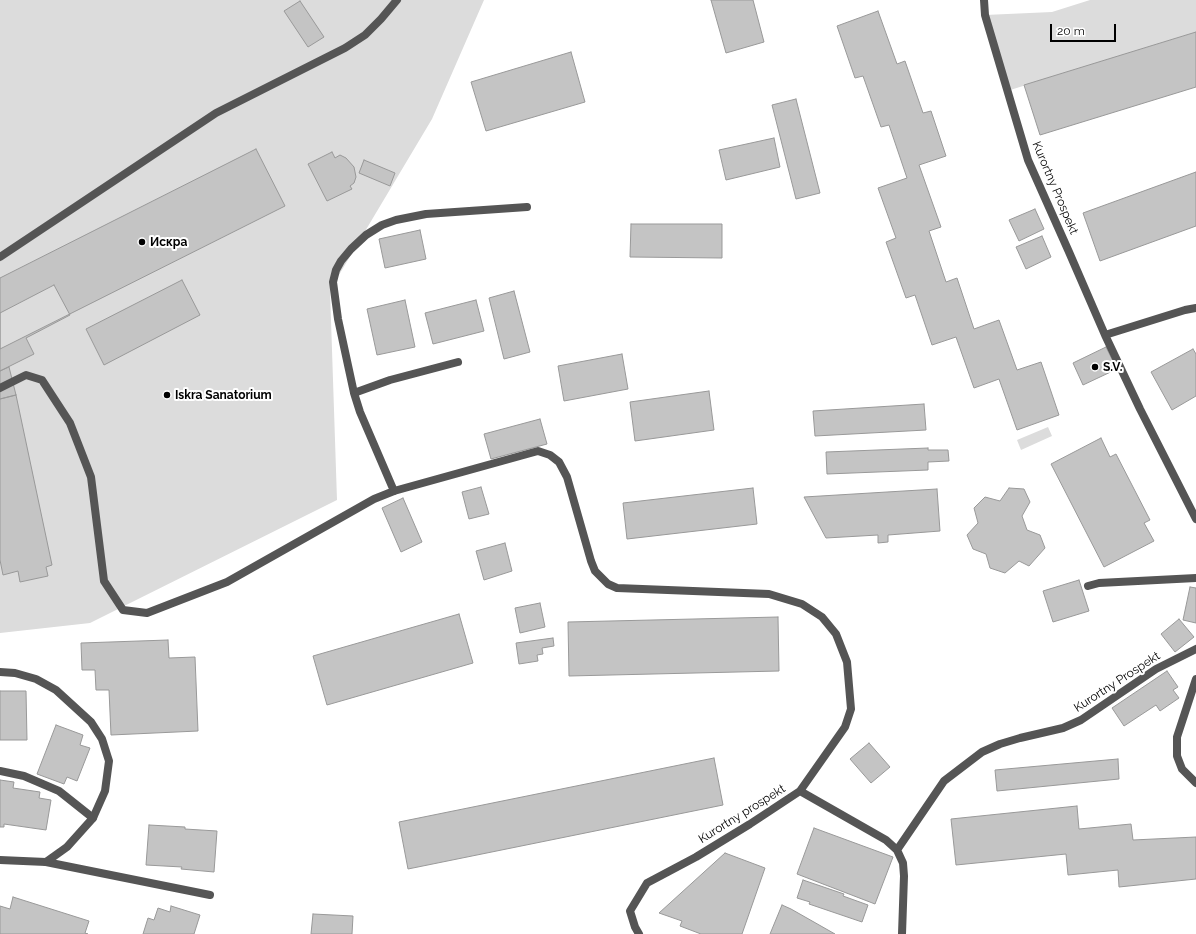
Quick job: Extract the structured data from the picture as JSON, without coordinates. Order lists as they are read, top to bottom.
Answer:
{
  "streets": {
    "street": ["Kurortny Prospekt", "Kurortny prospekt"]
  },
  "crossings": [
    ["Kurortny Prospekt", "Kurortny prospekt"]
  ],
  "places": ["Искра", "S.V.", "Iskra Sanatorium"],
  "scale_bar": "20 m"
}
